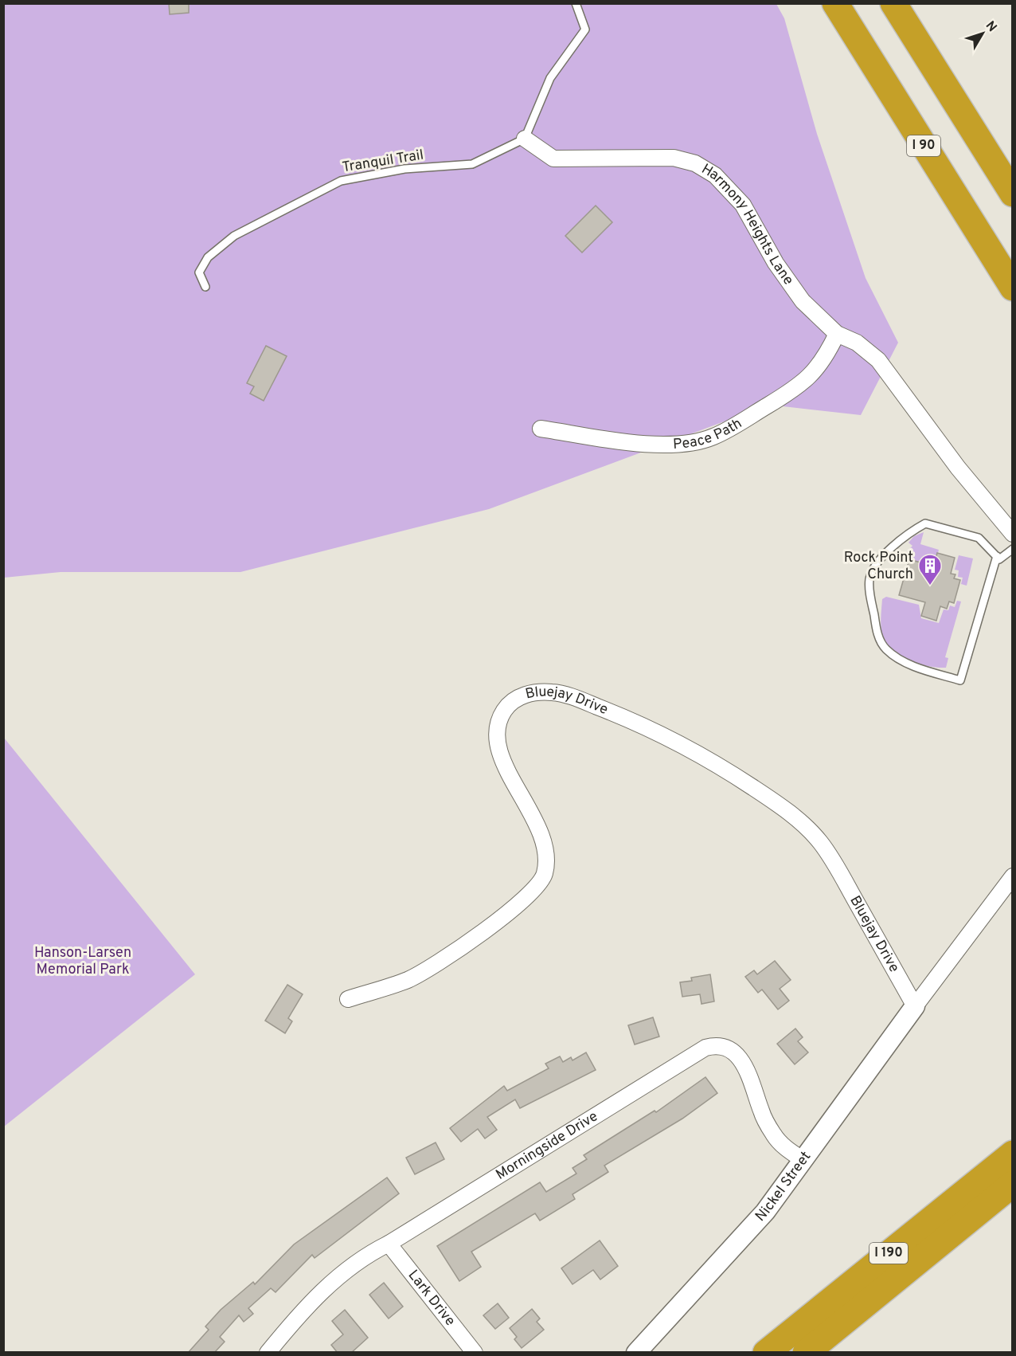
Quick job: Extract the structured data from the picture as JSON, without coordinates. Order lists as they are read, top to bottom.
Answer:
{
  "streets": {
    "highway": ["I 90", "I 190"],
    "street": [
      "Harmony Heights Lane",
      "Peace Path",
      "Bluejay Drive",
      "Morningside Drive",
      "Nickel Street",
      "Lark Drive"
    ],
    "lane": ["Tranquil Trail"]
  },
  "crossings": [
    ["Tranquil Trail", "Harmony Heights Lane"],
    ["Harmony Heights Lane", "Peace Path"],
    ["Bluejay Drive", "Nickel Street"],
    ["Morningside Drive", "Nickel Street"],
    ["Morningside Drive", "Lark Drive"]
  ],
  "parks": ["Hanson-Larsen Memorial Park"],
  "places": {
    "building": ["Rock Point Church"]
  },
  "north": "top right"
}
